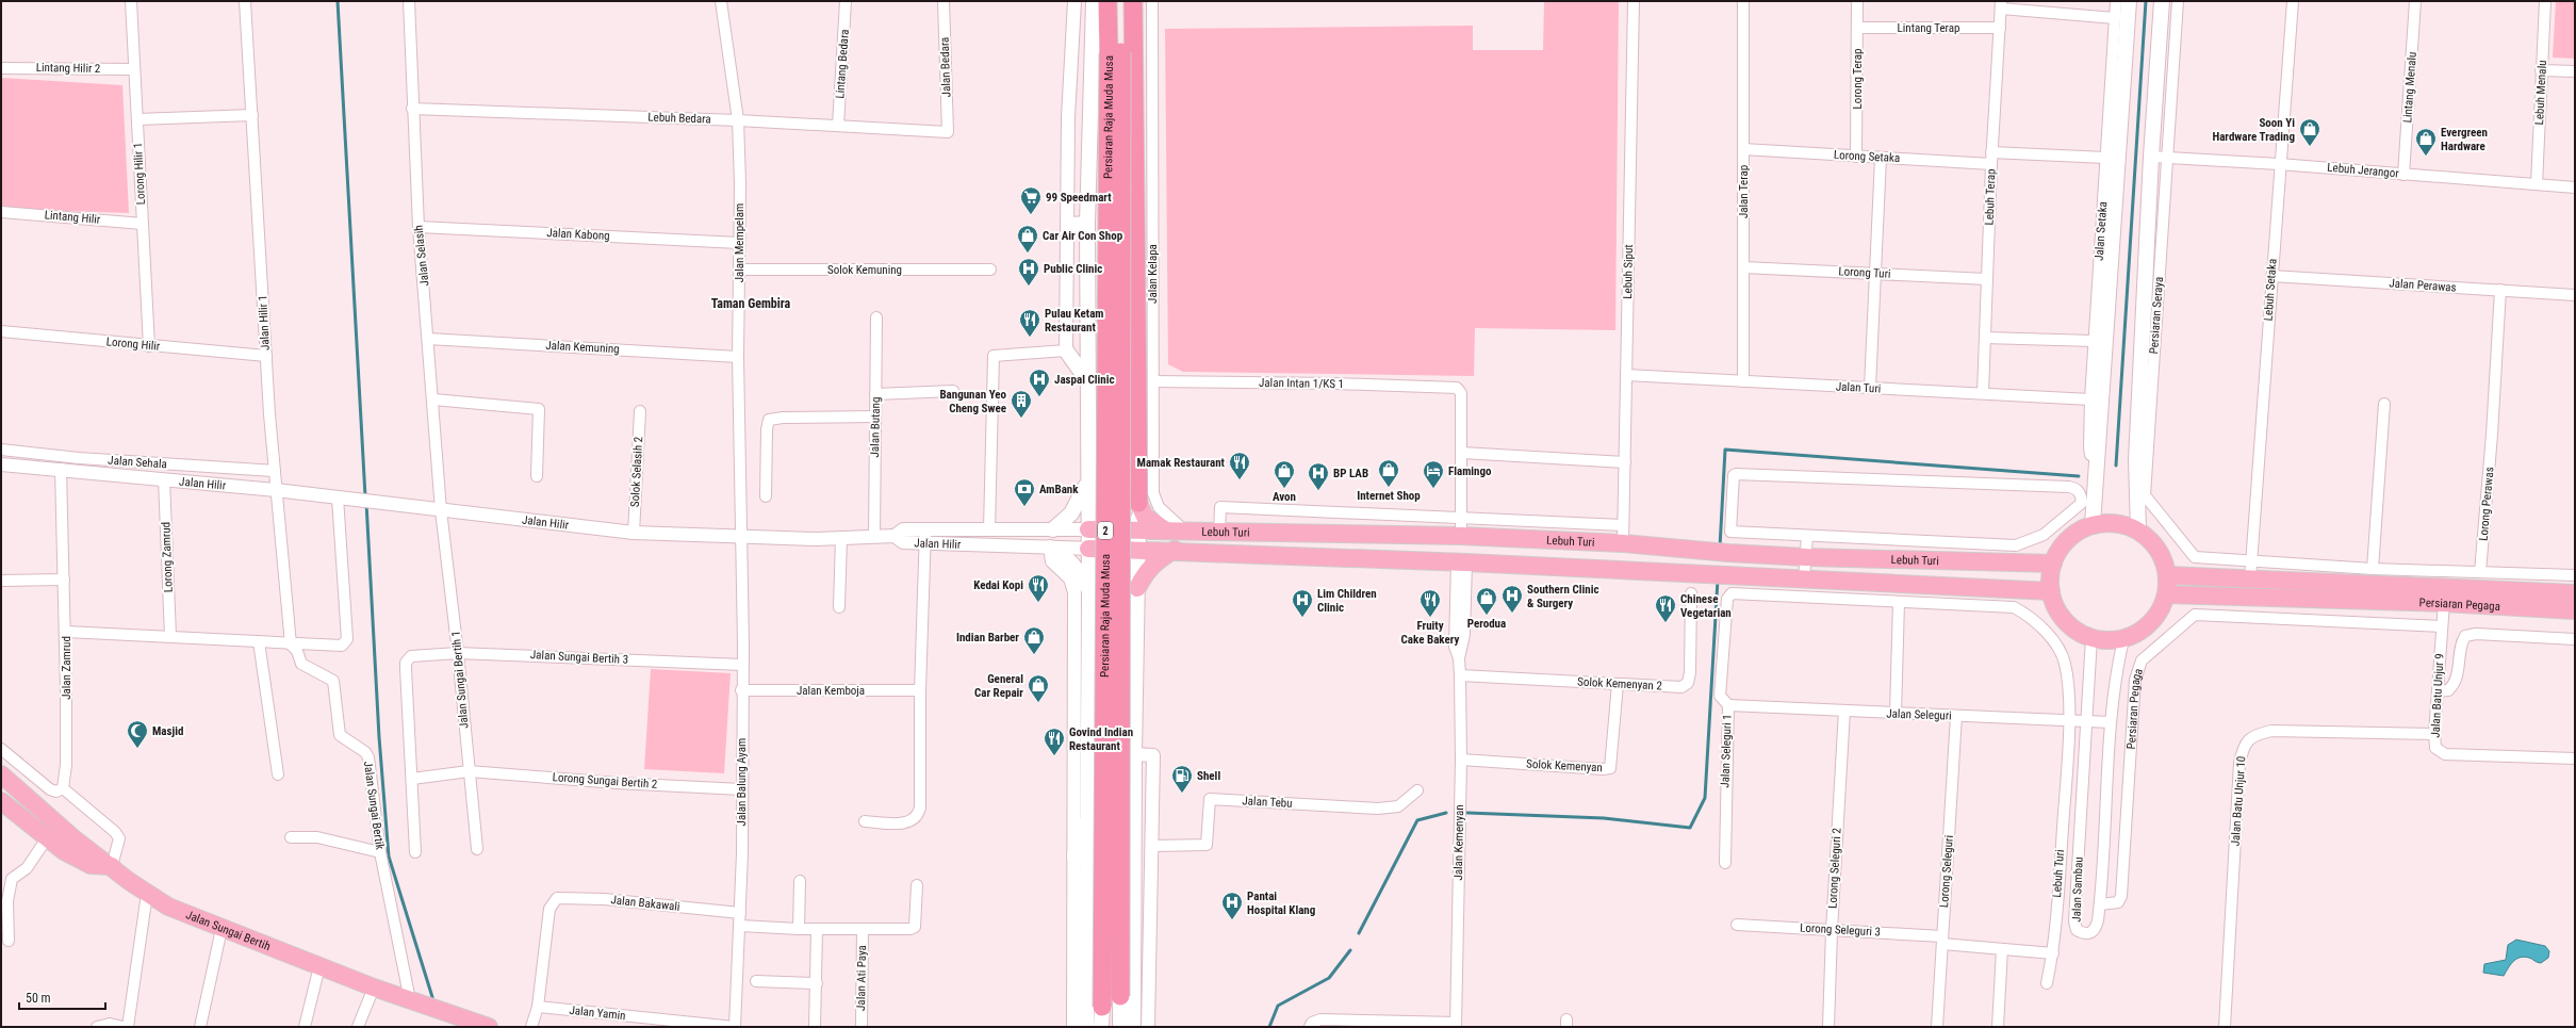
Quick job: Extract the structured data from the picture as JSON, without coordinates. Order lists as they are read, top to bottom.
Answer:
{
  "streets": {
    "highway": ["Persiaran Raja Muda Musa", "2"],
    "main road": [
      "Persiaran Seraya",
      "Lebuh Turi",
      "Persiaran Pegaga",
      "Jalan Sungai Bertih"
    ],
    "street": [
      "Lintang Terap",
      "Lintang Bedara",
      "Jalan Bedara",
      "Lintang Hilir 2",
      "Lorong Terap",
      "Lintang Menalu",
      "Lebuh Menalu",
      "Lebuh Bedara",
      "Lorong Setaka",
      "Lebuh Jerangor",
      "Lorong Hilir 1",
      "Jalan Terap",
      "Lebuh Terap",
      "Lintang Hilir",
      "Jalan Setaka",
      "Jalan Kabong",
      "Jalan Mempelam",
      "Jalan Selasih",
      "Solok Kemuning",
      "Lebuh Siput",
      "Lorong Turi",
      "Jalan Kelapa",
      "Jalan Perawas",
      "Lebuh Setaka",
      "Jalan Hilir 1",
      "Lorong Hilir",
      "Jalan Kemuning",
      "Jalan Intan 1/KS 1",
      "Jalan Turi",
      "Jalan Butang",
      "Jalan Sehala",
      "Solok Selasih 2",
      "Jalan Hilir",
      "Lorong Perawas",
      "Lorong Zamrud",
      "Jalan Sungai Bertih 3",
      "Jalan Zamrud",
      "Jalan Sungai Bertih 1",
      "Solok Kemenyan 2",
      "Jalan Kemboja",
      "Jalan Batu Unjur 9",
      "Jalan Seleguri",
      "Jalan Seleguri 1",
      "Solok Kemenyan",
      "Lorong Sungai Bertih 2",
      "Jalan Balung Ayam",
      "Jalan Batu Unjur 10",
      "Jalan Tebu",
      "Jalan Sungai Bertik",
      "Jalan Kemenyan",
      "Lorong Seleguri 2",
      "Lorong Seleguri",
      "Jalan Sambau",
      "Jalan Bakawali",
      "Lorong Seleguri 3",
      "Jalan Ati Paya",
      "Jalan Yamin"
    ]
  },
  "crossings": [
    ["Lintang Terap", "Lorong Terap"],
    ["Lintang Terap", "Lebuh Terap"],
    ["Lintang Bedara", "Lebuh Bedara"],
    ["Jalan Bedara", "Lebuh Bedara"],
    ["Lintang Hilir 2", "Lorong Hilir 1"],
    ["Lorong Terap", "Lorong Setaka"],
    ["Lintang Menalu", "Lebuh Jerangor"],
    ["Lebuh Menalu", "Lebuh Jerangor"],
    ["Lebuh Bedara", "Jalan Mempelam"],
    ["Lebuh Bedara", "Jalan Selasih"],
    ["Lorong Setaka", "Jalan Terap"],
    ["Lorong Setaka", "Lebuh Terap"],
    ["Lebuh Jerangor", "Lebuh Setaka"],
    ["Lebuh Jerangor", "Persiaran Seraya"],
    ["Lorong Hilir 1", "Lintang Hilir"],
    ["Lorong Hilir 1", "Lorong Hilir"],
    ["Jalan Terap", "Lorong Turi"],
    ["Jalan Terap", "Jalan Turi"],
    ["Lebuh Terap", "Lorong Turi"],
    ["Lebuh Terap", "Jalan Turi"],
    ["Jalan Setaka", "Jalan Turi"],
    ["Jalan Kabong", "Jalan Mempelam"],
    ["Jalan Kabong", "Jalan Selasih"],
    ["Jalan Mempelam", "Solok Kemuning"],
    ["Jalan Mempelam", "Jalan Kemuning"],
    ["Jalan Mempelam", "Jalan Hilir"],
    ["Jalan Mempelam", "Jalan Balung Ayam"],
    ["Jalan Selasih", "Jalan Kemuning"],
    ["Jalan Selasih", "Jalan Hilir"],
    ["Jalan Selasih", "Jalan Sungai Bertih 1"],
    ["Lebuh Siput", "Jalan Turi"],
    ["Lebuh Siput", "Lebuh Turi"],
    ["Jalan Kelapa", "Jalan Intan 1/KS 1"],
    ["Jalan Kelapa", "Lebuh Turi"],
    ["Jalan Perawas", "Lebuh Setaka"],
    ["Jalan Perawas", "Lorong Perawas"],
    ["Lebuh Setaka", "Persiaran Seraya"],
    ["Lebuh Setaka", "Persiaran Pegaga"],
    ["Persiaran Seraya", "Lorong Perawas"],
    ["Persiaran Seraya", "Lebuh Turi"],
    ["Persiaran Seraya", "Persiaran Pegaga"],
    ["Persiaran Seraya", "Jalan Sambau"],
    ["Jalan Hilir 1", "Lorong Hilir"],
    ["Jalan Hilir 1", "Jalan Sehala"],
    ["Jalan Hilir 1", "Jalan Hilir"],
    ["Jalan Hilir 1", "Jalan Sungai Bertik"],
    ["Jalan Butang", "Jalan Hilir"],
    ["Solok Selasih 2", "Jalan Hilir"],
    ["Jalan Hilir", "Lebuh Turi"],
    ["Jalan Hilir", "Lorong Zamrud"],
    ["Jalan Hilir", "Jalan Zamrud"],
    ["Jalan Hilir", "Jalan Sungai Bertih 1"],
    ["Jalan Hilir", "Jalan Balung Ayam"],
    ["Lebuh Turi", "Persiaran Pegaga"],
    ["Lebuh Turi", "Jalan Seleguri"],
    ["Lebuh Turi", "Jalan Seleguri 1"],
    ["Lebuh Turi", "Jalan Kemenyan"],
    ["Lebuh Turi", "Jalan Sambau"],
    ["Lebuh Turi", "Lorong Seleguri 3"],
    ["Persiaran Pegaga", "Jalan Batu Unjur 9"],
    ["Persiaran Pegaga", "Jalan Sambau"],
    ["Jalan Sungai Bertih 3", "Jalan Sungai Bertih 1"],
    ["Jalan Sungai Bertih 3", "Lorong Sungai Bertih 2"],
    ["Jalan Sungai Bertih 3", "Jalan Balung Ayam"],
    ["Jalan Sungai Bertih 1", "Lorong Sungai Bertih 2"],
    ["Solok Kemenyan 2", "Solok Kemenyan"],
    ["Solok Kemenyan 2", "Jalan Kemenyan"],
    ["Jalan Kemboja", "Jalan Balung Ayam"],
    ["Jalan Batu Unjur 9", "Jalan Batu Unjur 10"],
    ["Jalan Seleguri", "Jalan Seleguri 1"],
    ["Jalan Seleguri", "Lorong Seleguri 2"],
    ["Jalan Seleguri", "Lorong Seleguri"],
    ["Jalan Seleguri", "Jalan Sambau"],
    ["Solok Kemenyan", "Jalan Kemenyan"],
    ["Lorong Sungai Bertih 2", "Jalan Balung Ayam"],
    ["Jalan Balung Ayam", "Jalan Bakawali"],
    ["Jalan Balung Ayam", "Jalan Yamin"],
    ["Jalan Sungai Bertik", "Jalan Sungai Bertih"],
    ["Lorong Seleguri 2", "Lorong Seleguri 3"],
    ["Lorong Seleguri", "Lorong Seleguri 3"],
    ["Jalan Bakawali", "Jalan Yamin"]
  ],
  "districts": ["Taman Gembira"],
  "places": {
    "shop": [
      "Soon Yi Hardware Trading",
      "Evergreen Hardware",
      "Car Air Con Shop",
      "Internet Shop",
      "Avon",
      "Perodua",
      "Indian Barber",
      "General Car Repair"
    ],
    "supermarket": ["99 Speedmart"],
    "hospital": [
      "Public Clinic",
      "Jaspal Clinic",
      "BP LAB",
      "Southern Clinic & Surgery",
      "Lim Children Clinic",
      "Pantai Hospital Klang"
    ],
    "restaurant": [
      "Pulau Ketam Restaurant",
      "Mamak Restaurant",
      "Kedai Kopi",
      "Fruity Cake Bakery",
      "Chinese Vegetarian",
      "Govind Indian Restaurant"
    ],
    "building": ["Bangunan Yeo Cheng Swee"],
    "hotel": ["Flamingo"],
    "bank": ["AmBank"],
    "mosque": ["Masjid"],
    "fuel station": ["Shell"]
  },
  "scale_bar": "50 m"
}
